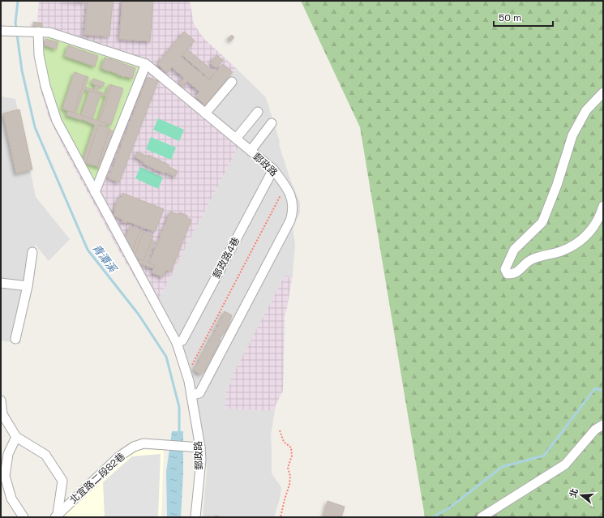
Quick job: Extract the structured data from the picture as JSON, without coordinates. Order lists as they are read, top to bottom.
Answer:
{
  "streets": {
    "street": ["郵政路", "郵政路4巷", "北宜路二段82巷"]
  },
  "crossings": [
    ["郵政路", "郵政路4巷"],
    ["郵政路", "北宜路二段82巷"]
  ],
  "water": ["青潭溪"],
  "scale_bar": "50 m",
  "north": "left"
}
